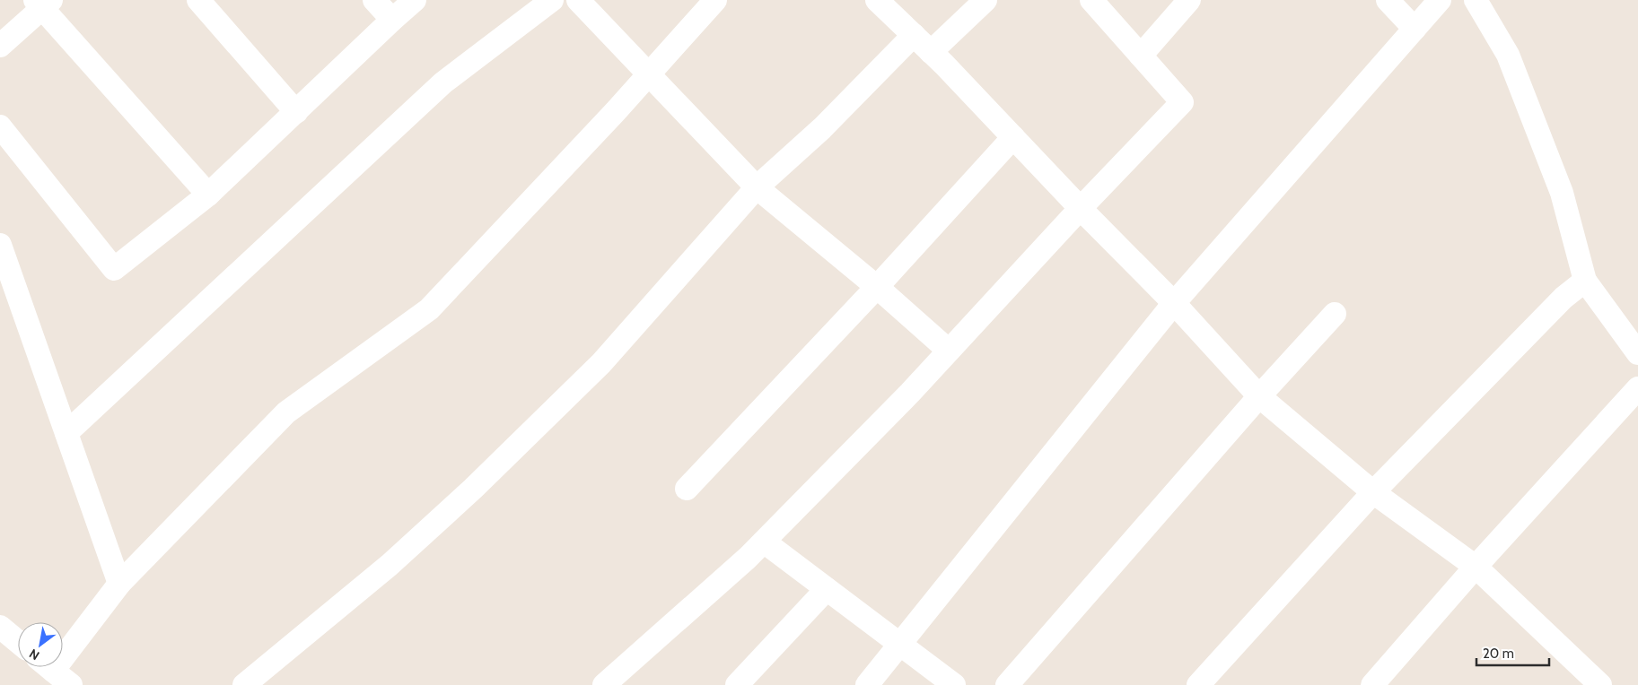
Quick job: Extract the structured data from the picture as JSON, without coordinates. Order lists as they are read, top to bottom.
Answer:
{
  "scale_bar": "20 m",
  "north": "bottom left"
}
